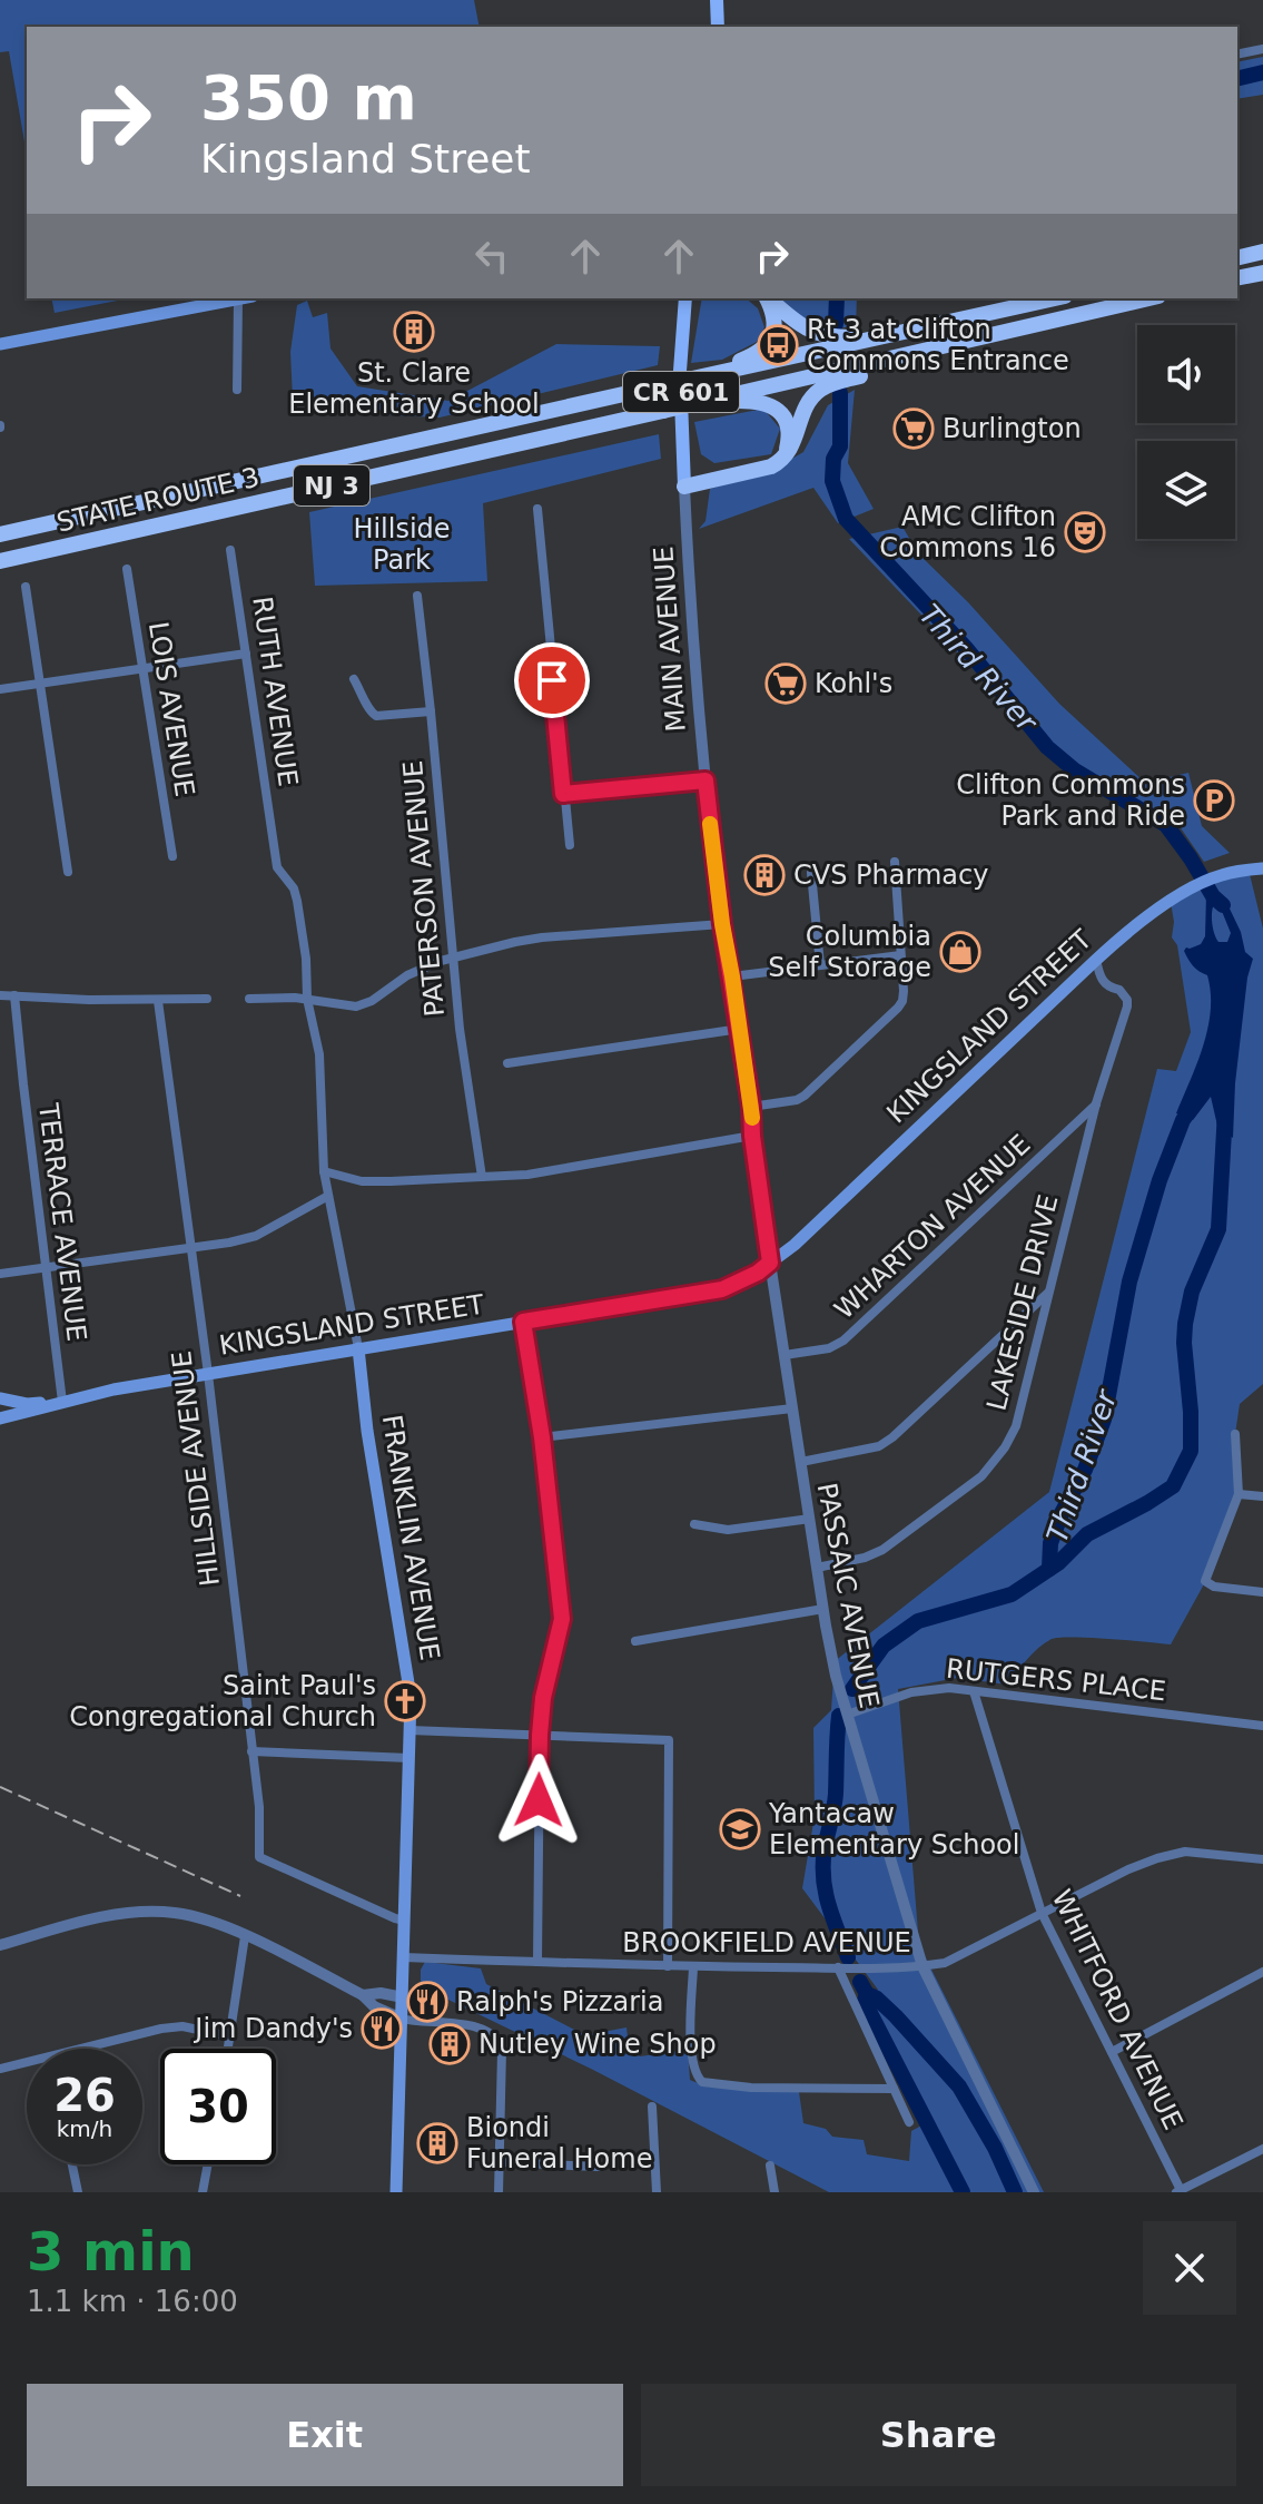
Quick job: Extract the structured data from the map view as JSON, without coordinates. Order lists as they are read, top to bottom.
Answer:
{
  "streets": {
    "highway": ["NJ 3", "STATE ROUTE 3"],
    "main road": [
      "CR 601",
      "MAIN AVENUE",
      "KINGSLAND STREET",
      "FRANKLIN AVENUE"
    ],
    "street": [
      "RUTH AVENUE",
      "LOIS AVENUE",
      "PATERSON AVENUE",
      "TERRACE AVENUE",
      "WHARTON AVENUE",
      "LAKESIDE DRIVE",
      "HILLSIDE AVENUE",
      "PASSAIC AVENUE",
      "RUTGERS PLACE",
      "BROOKFIELD AVENUE",
      "WHITFORD AVENUE"
    ]
  },
  "crossings": [
    ["MAIN AVENUE", "PASSAIC AVENUE"],
    ["RUTH AVENUE", "FRANKLIN AVENUE"],
    ["KINGSLAND STREET", "TERRACE AVENUE"],
    ["KINGSLAND STREET", "LAKESIDE DRIVE"],
    ["KINGSLAND STREET", "HILLSIDE AVENUE"],
    ["KINGSLAND STREET", "FRANKLIN AVENUE"],
    ["KINGSLAND STREET", "PASSAIC AVENUE"],
    ["WHARTON AVENUE", "LAKESIDE DRIVE"],
    ["WHARTON AVENUE", "PASSAIC AVENUE"],
    ["LAKESIDE DRIVE", "PASSAIC AVENUE"],
    ["HILLSIDE AVENUE", "FRANKLIN AVENUE"],
    ["FRANKLIN AVENUE", "BROOKFIELD AVENUE"],
    ["PASSAIC AVENUE", "RUTGERS PLACE"],
    ["PASSAIC AVENUE", "BROOKFIELD AVENUE"],
    ["RUTGERS PLACE", "WHITFORD AVENUE"],
    ["BROOKFIELD AVENUE", "WHITFORD AVENUE"]
  ],
  "water": ["Third River"],
  "parks": ["Hillside Park"],
  "places": {
    "building": [
      "St. Clare Elementary School",
      "CVS Pharmacy",
      "Nutley Wine Shop",
      "Biondi Funeral Home"
    ],
    "bus stop": ["Rt 3 at Clifton Commons Entrance"],
    "supermarket": ["Burlington", "Kohl's"],
    "theatre": ["AMC Clifton Commons 16"],
    "parking": ["Clifton Commons Park and Ride"],
    "shop": ["Columbia Self Storage"],
    "church": ["Saint Paul's Congregational Church"],
    "school or university": ["Yantacaw Elementary School"],
    "restaurant": ["Ralph's Pizzaria", "Jim Dandy's"]
  },
  "page": {
    "turn": ["350 m", "Kingsland Street"],
    "speed": "26 km/h",
    "limit": "30",
    "heading": ["3 min", "1.1 km · 16:00"],
    "buttons": ["Exit", "Share"]
  }
}
